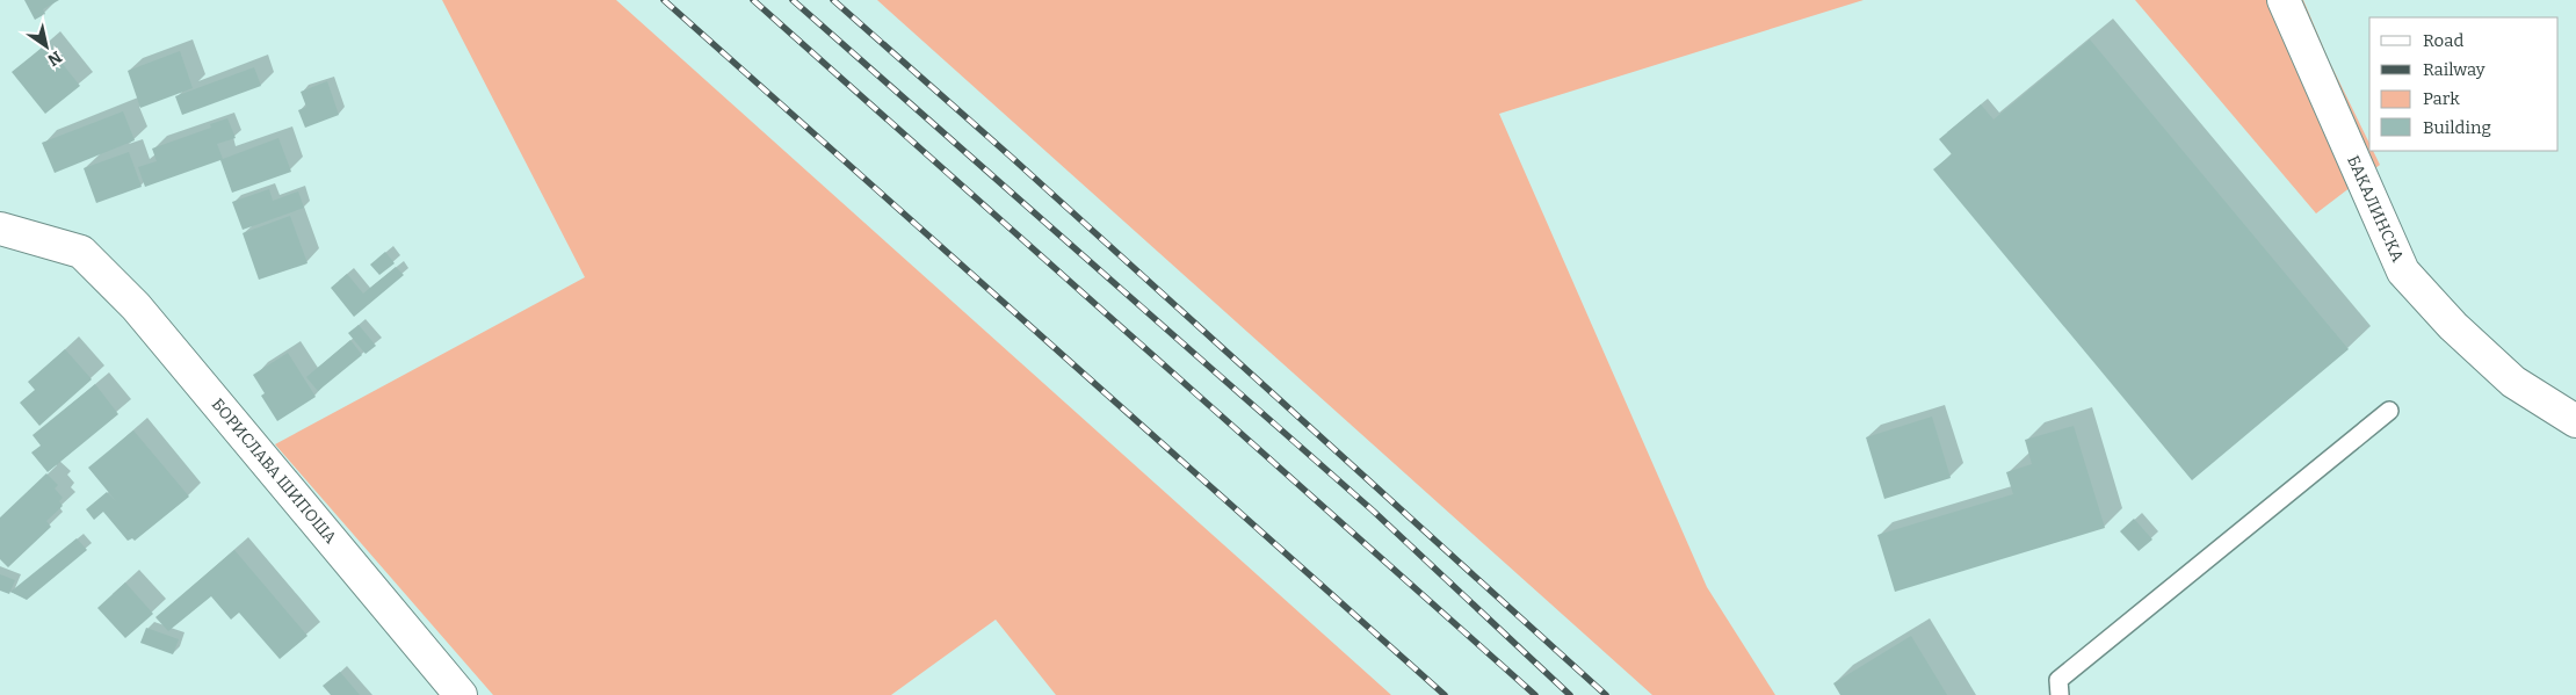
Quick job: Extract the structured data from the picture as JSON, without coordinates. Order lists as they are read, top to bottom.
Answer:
{
  "streets": {
    "street": ["БАКАЛИНСКА", "БОРИСЛАВА ШИПОША"]
  },
  "legend": [
    "Road",
    "Railway",
    "Park",
    "Building"
  ],
  "north": "bottom right"
}
